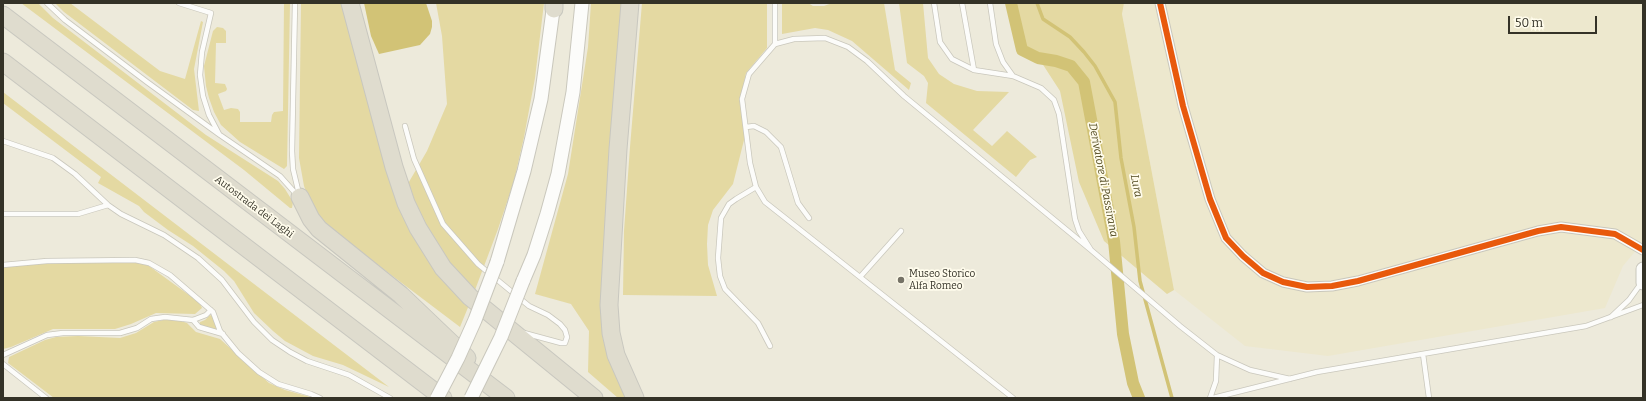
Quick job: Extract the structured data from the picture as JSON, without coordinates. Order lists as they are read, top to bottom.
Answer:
{
  "streets": {
    "highway": ["Autostrada dei Laghi"]
  },
  "water": ["Derivatore di Passirana", "Lura"],
  "places": ["Museo Storico Alfa Romeo"],
  "scale_bar": "50 m"
}
